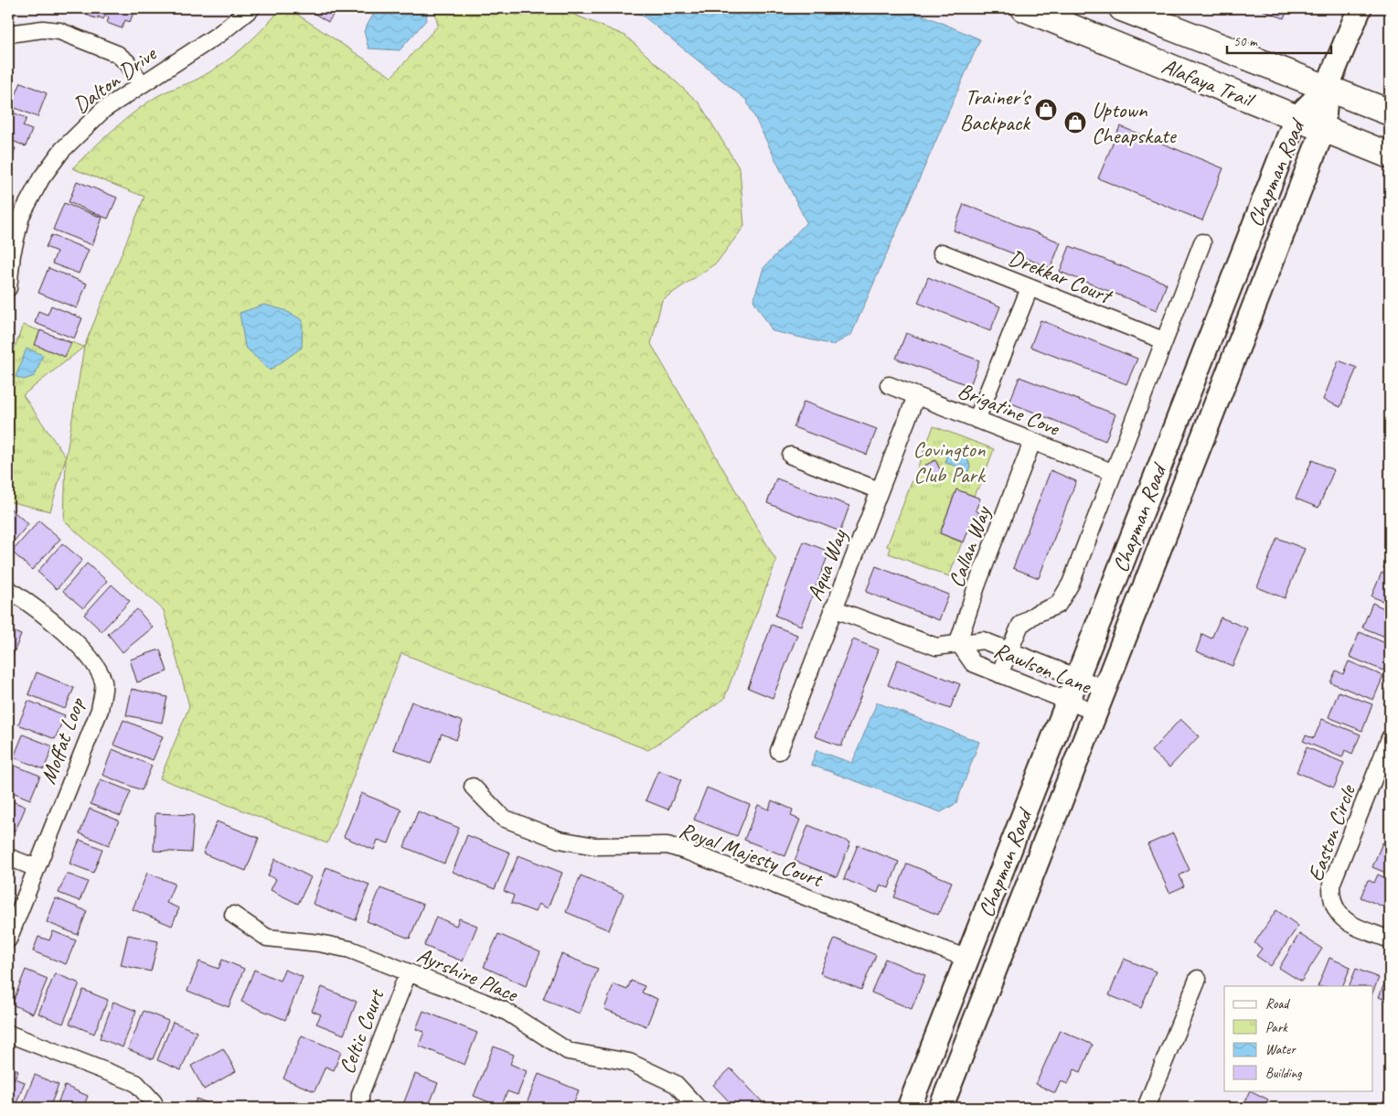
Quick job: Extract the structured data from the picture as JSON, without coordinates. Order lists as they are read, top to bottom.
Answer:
{
  "streets": {
    "main road": ["Alafaya Trail"],
    "street": [
      "Dalton Drive",
      "Chapman Road",
      "Drekkar Court",
      "Brigatine Cove",
      "Callan Way",
      "Aqua Way",
      "Rawlson Lane",
      "Moffat Loop",
      "Easton Circle",
      "Royal Majesty Court",
      "Ayrshire Place",
      "Celtic Court"
    ]
  },
  "crossings": [
    ["Alafaya Trail", "Chapman Road"],
    ["Chapman Road", "Rawlson Lane"],
    ["Chapman Road", "Royal Majesty Court"],
    ["Brigatine Cove", "Callan Way"],
    ["Brigatine Cove", "Aqua Way"],
    ["Callan Way", "Rawlson Lane"],
    ["Aqua Way", "Rawlson Lane"],
    ["Ayrshire Place", "Celtic Court"]
  ],
  "parks": ["Covington Club Park"],
  "places": {
    "shop": ["Trainer's Backpack", "Uptown Cheapskate"]
  },
  "legend": [
    "Road",
    "Park",
    "Water",
    "Building"
  ],
  "scale_bar": "50 m"
}
